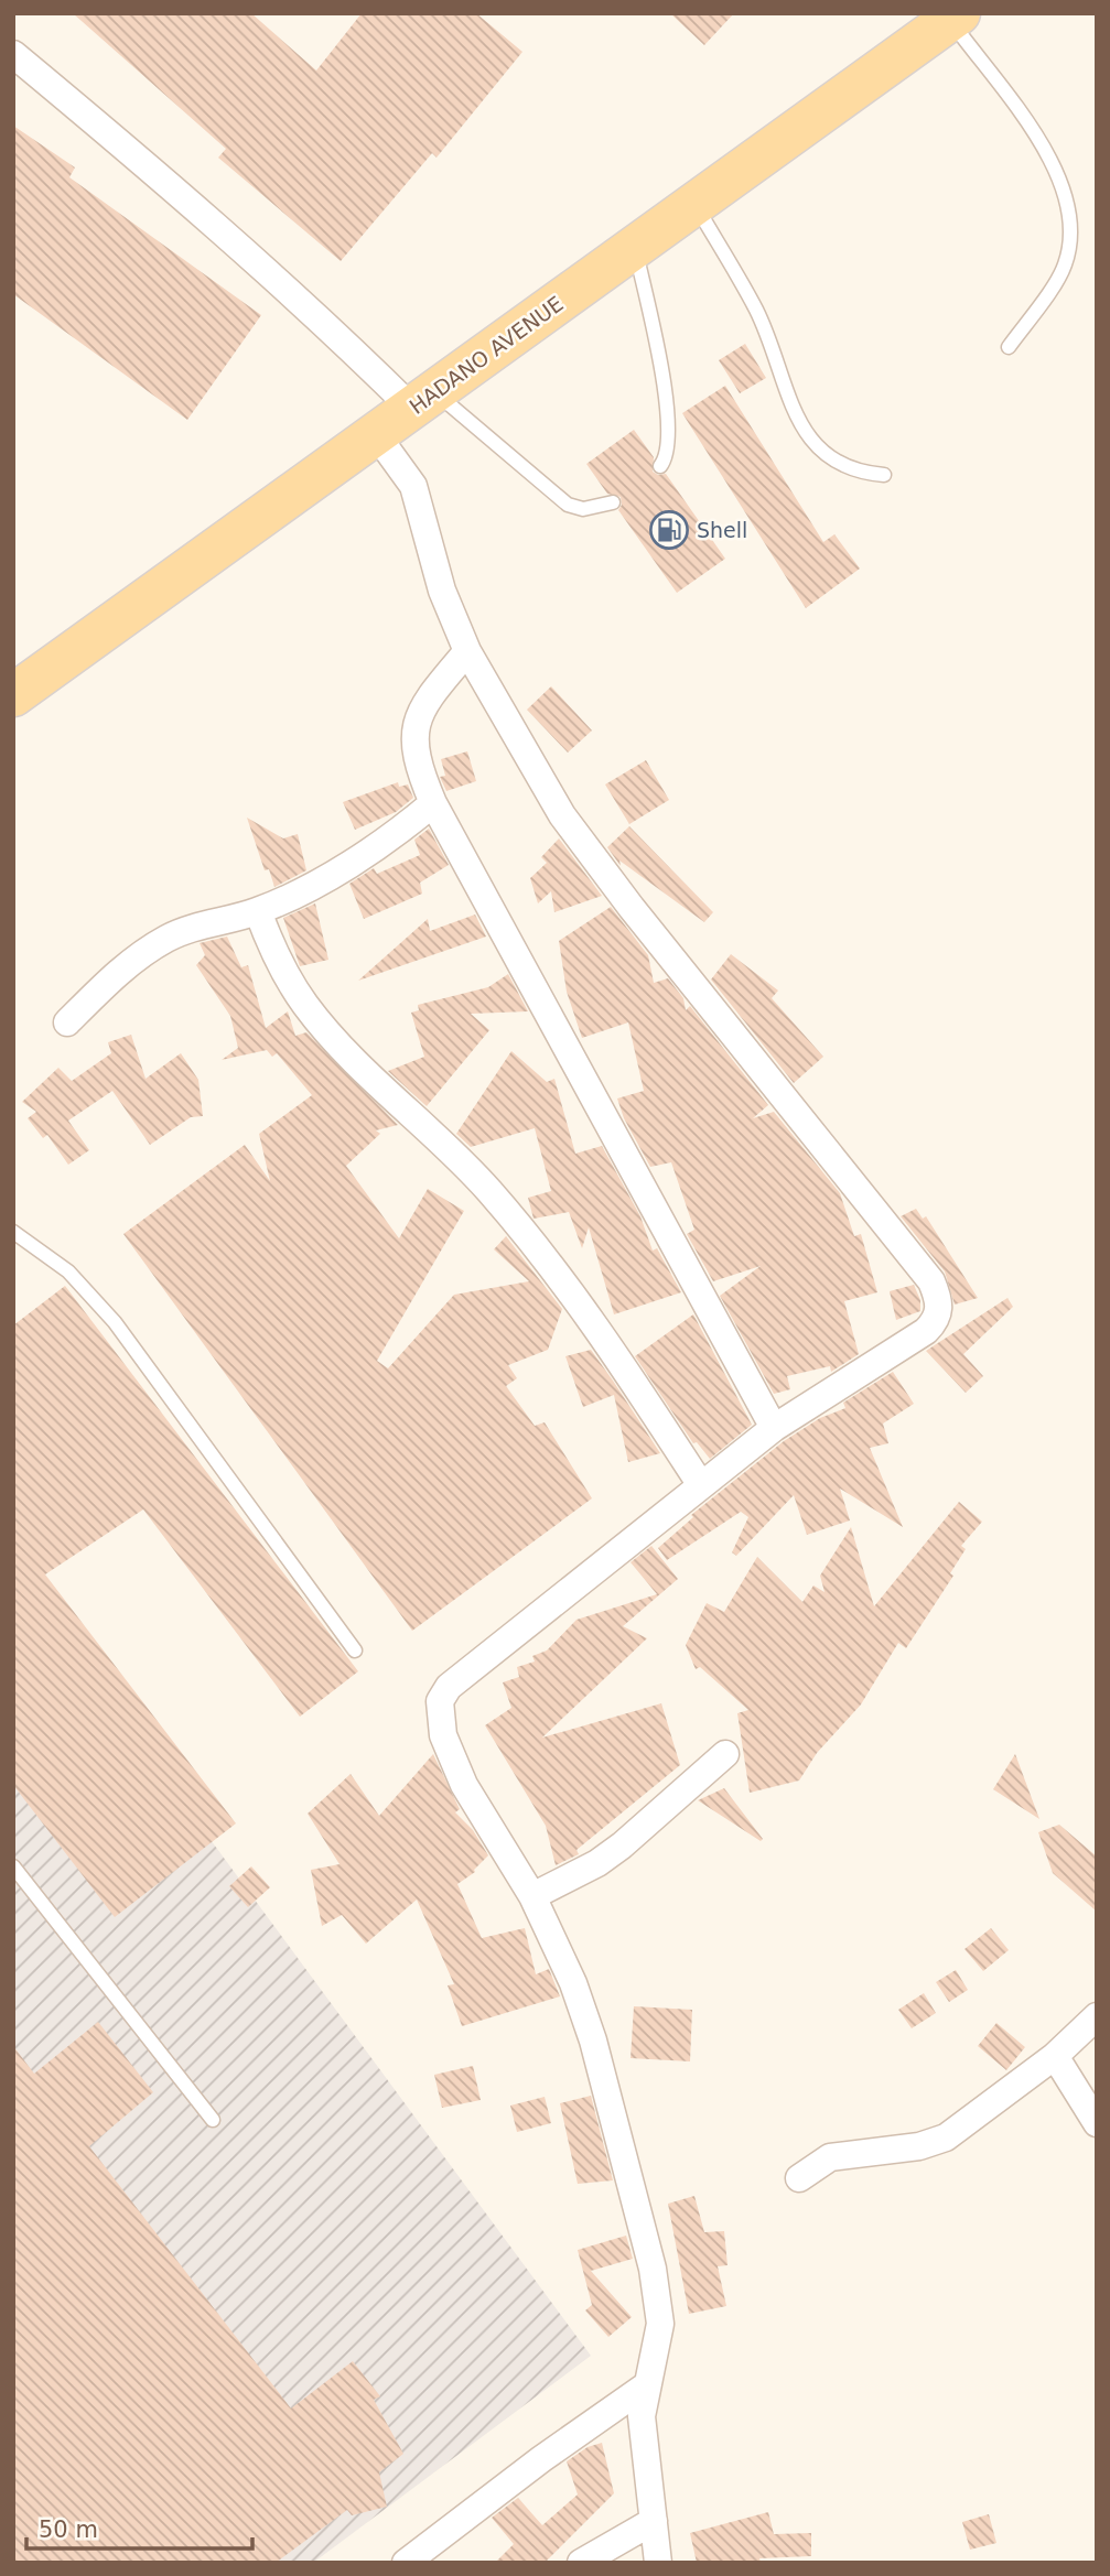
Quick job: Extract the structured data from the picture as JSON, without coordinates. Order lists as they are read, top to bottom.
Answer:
{
  "streets": {
    "main road": ["HADANO AVENUE"]
  },
  "places": {
    "fuel station": ["Shell"]
  },
  "scale_bar": "50 m"
}
